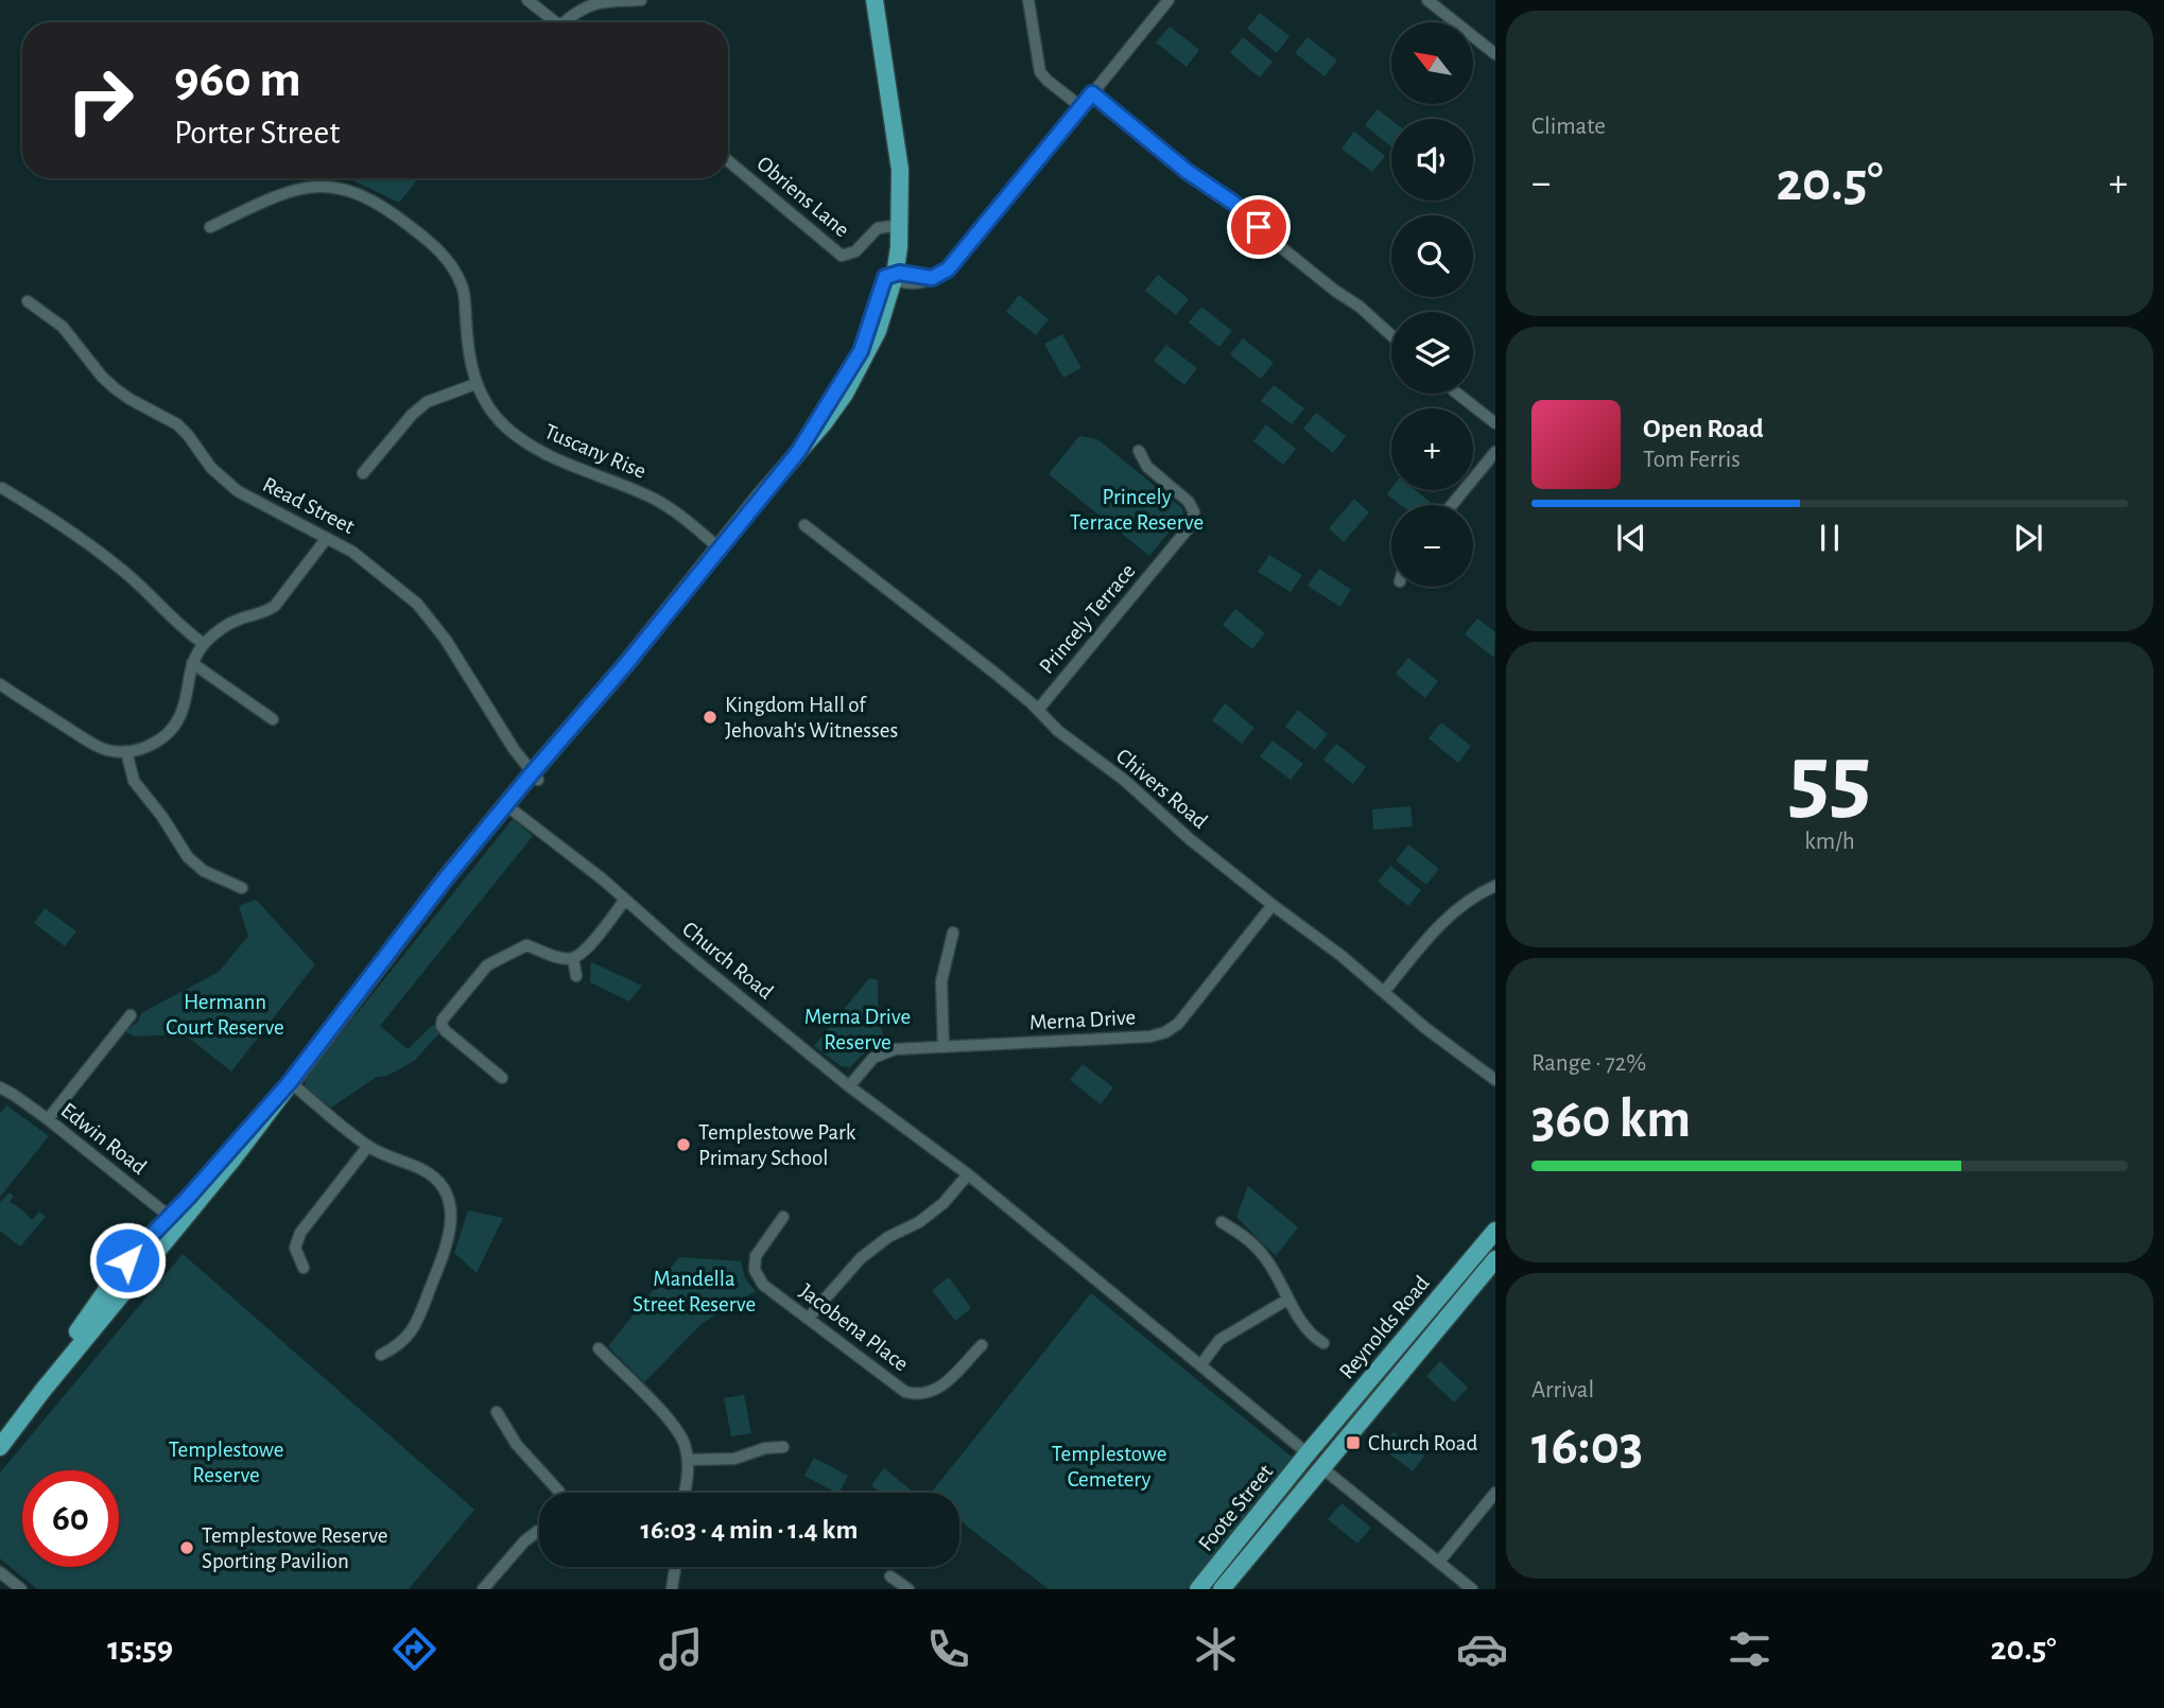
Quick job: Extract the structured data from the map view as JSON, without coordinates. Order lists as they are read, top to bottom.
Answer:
{
  "streets": {
    "main road": ["Reynolds Road", "Foote Street"],
    "street": [
      "Obriens Lane",
      "Tuscany Rise",
      "Read Street",
      "Princely Terrace",
      "Chivers Road",
      "Church Road",
      "Merna Drive",
      "Edwin Road",
      "Jacobena Place"
    ]
  },
  "crossings": [
    ["Princely Terrace", "Chivers Road"],
    ["Chivers Road", "Merna Drive"],
    ["Church Road", "Merna Drive"],
    ["Church Road", "Reynolds Road"],
    ["Church Road", "Foote Street"],
    ["Reynolds Road", "Foote Street"]
  ],
  "parks": [
    "Princely Terrace Reserve",
    "Hermann Court Reserve",
    "Merna Drive Reserve",
    "Mandella Street Reserve",
    "Templestowe Reserve",
    "Templestowe Cemetery"
  ],
  "places": {
    "other": ["Kingdom Hall of Jehovah's Witnesses", "Templestowe Park Primary School", "Templestowe Reserve Sporting Pavilion"],
    "transit": ["Church Road"]
  },
  "north": "top left",
  "page": {
    "tile": [
      "Climate",
      ["55", "km/h"],
      ["Range · 72%", "360 km"],
      ["Arrival", "16:03"]
    ],
    "map_buttons": ["+", "−"],
    "turn": ["960 m", "Porter Street"],
    "heat": ["−", "20.5°", "+"],
    "song": ["Open Road", "Tom Ferris"],
    "limit": "60",
    "trip": "16:03 · 4 min · 1.4 km",
    "tabs": ["15:59", "20.5°"]
  }
}
